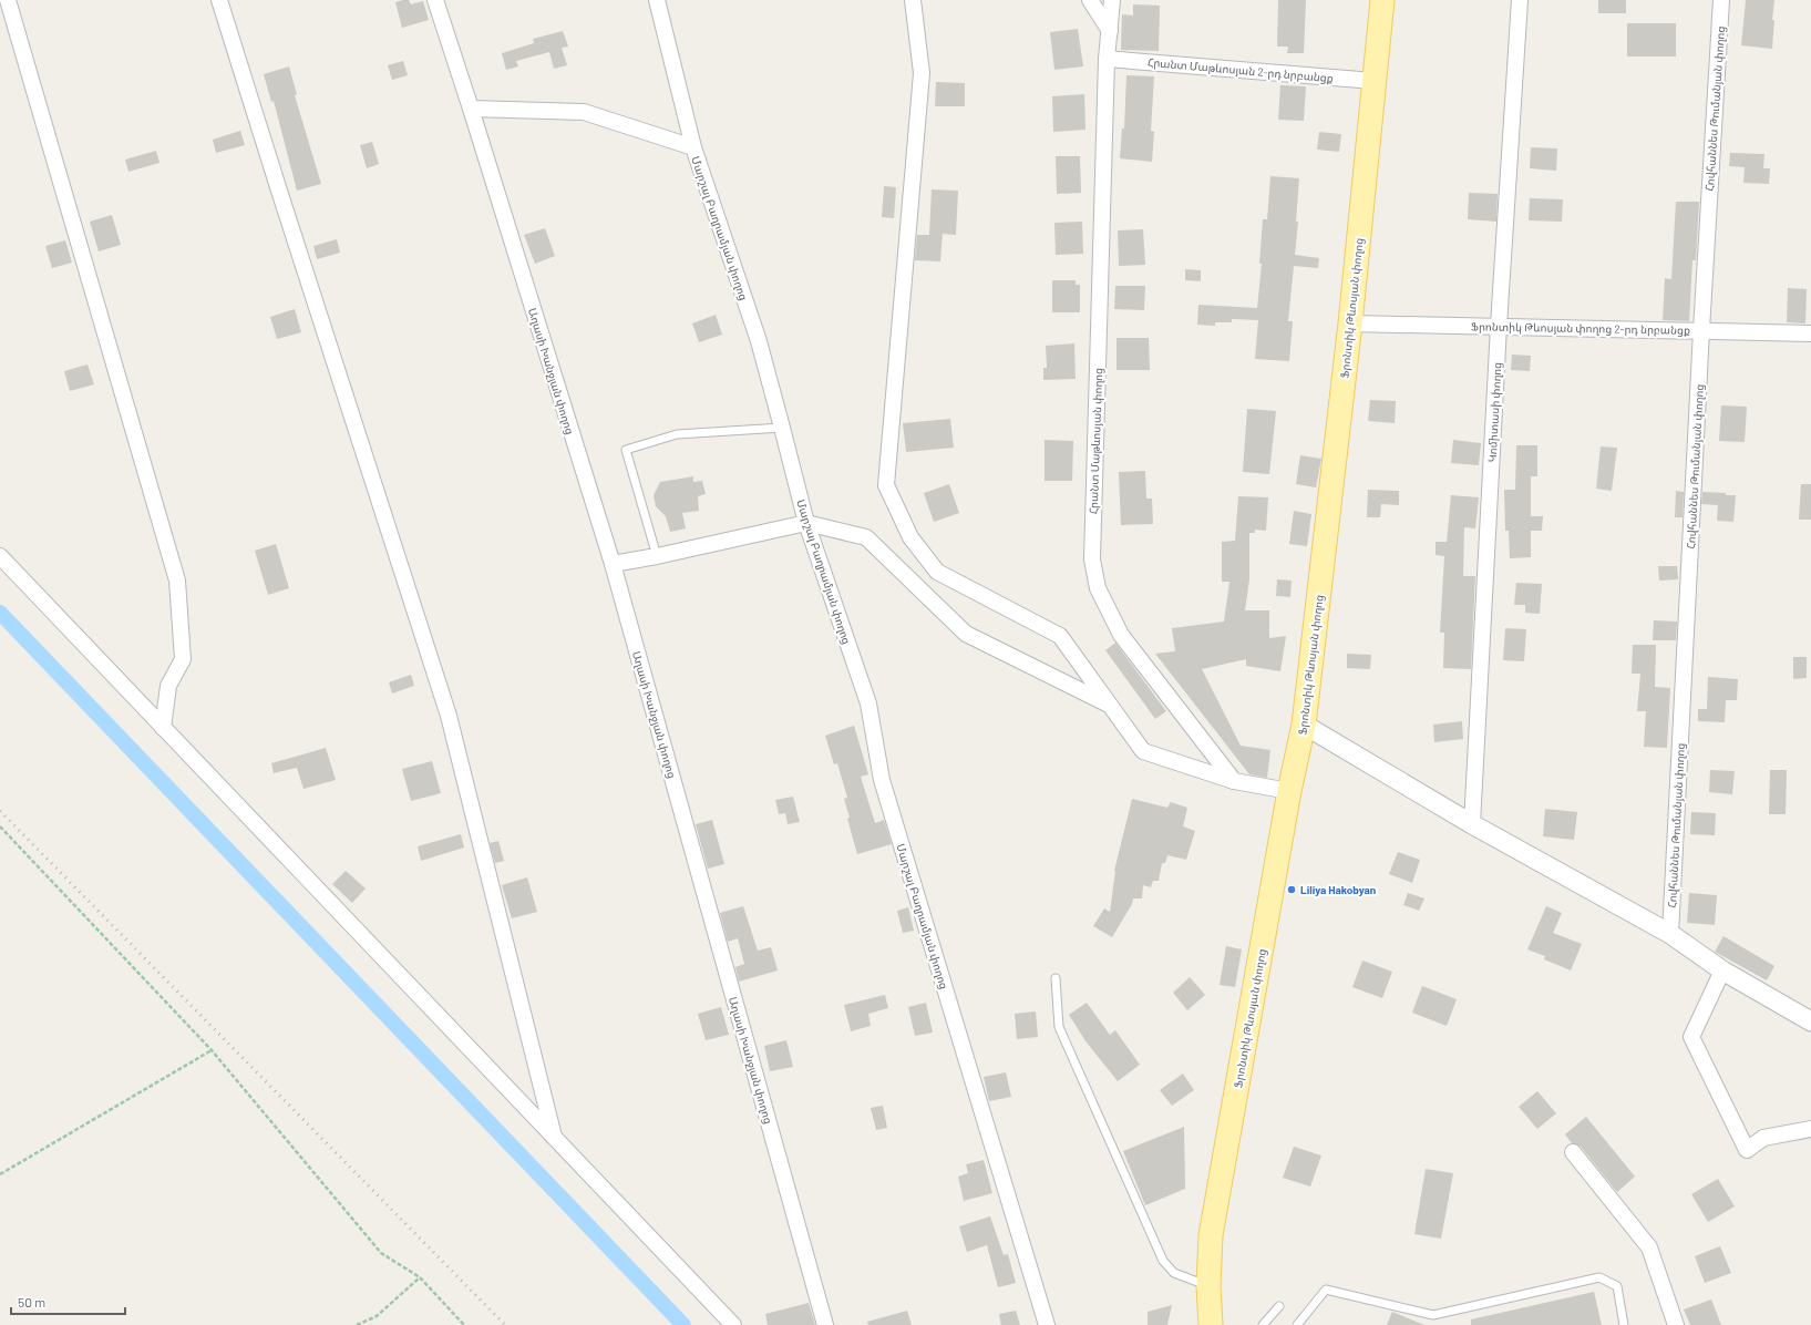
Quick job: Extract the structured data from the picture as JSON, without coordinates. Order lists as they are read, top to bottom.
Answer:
{
  "streets": {
    "main road": ["Ֆրոնտիկ Թևոսյան փողոց"],
    "street": [
      "Հրանտ Մաթևոսյան 2-րդ նրբանցք",
      "Հովհաննես Թումանյան փողոց",
      "Մարշալ Բաղրամյան փողոց",
      "Ֆրոնտիկ Թևոսյան փողոց 2-րդ նրբանցք",
      "Աղասի Խանջյան փողոց",
      "Կոմիտասի փողոց",
      "Հրանտ Մաթևոսյան փողոց"
    ]
  },
  "crossings": [
    ["Հրանտ Մաթևոսյան 2-րդ նրբանցք", "Ֆրոնտիկ Թևոսյան փողոց"],
    ["Հրանտ Մաթևոսյան 2-րդ նրբանցք", "Հրանտ Մաթևոսյան փողոց"],
    ["Հովհաննես Թումանյան փողոց", "Ֆրոնտիկ Թևոսյան փողոց 2-րդ նրբանցք"],
    ["Մարշալ Բաղրամյան փողոց", "Աղասի Խանջյան փողոց"],
    ["Ֆրոնտիկ Թևոսյան փողոց", "Ֆրոնտիկ Թևոսյան փողոց 2-րդ նրբանցք"],
    ["Ֆրոնտիկ Թևոսյան փողոց 2-րդ նրբանցք", "Կոմիտասի փողոց"]
  ],
  "places": ["Liliya Hakobyan"],
  "scale_bar": "50 m"
}
